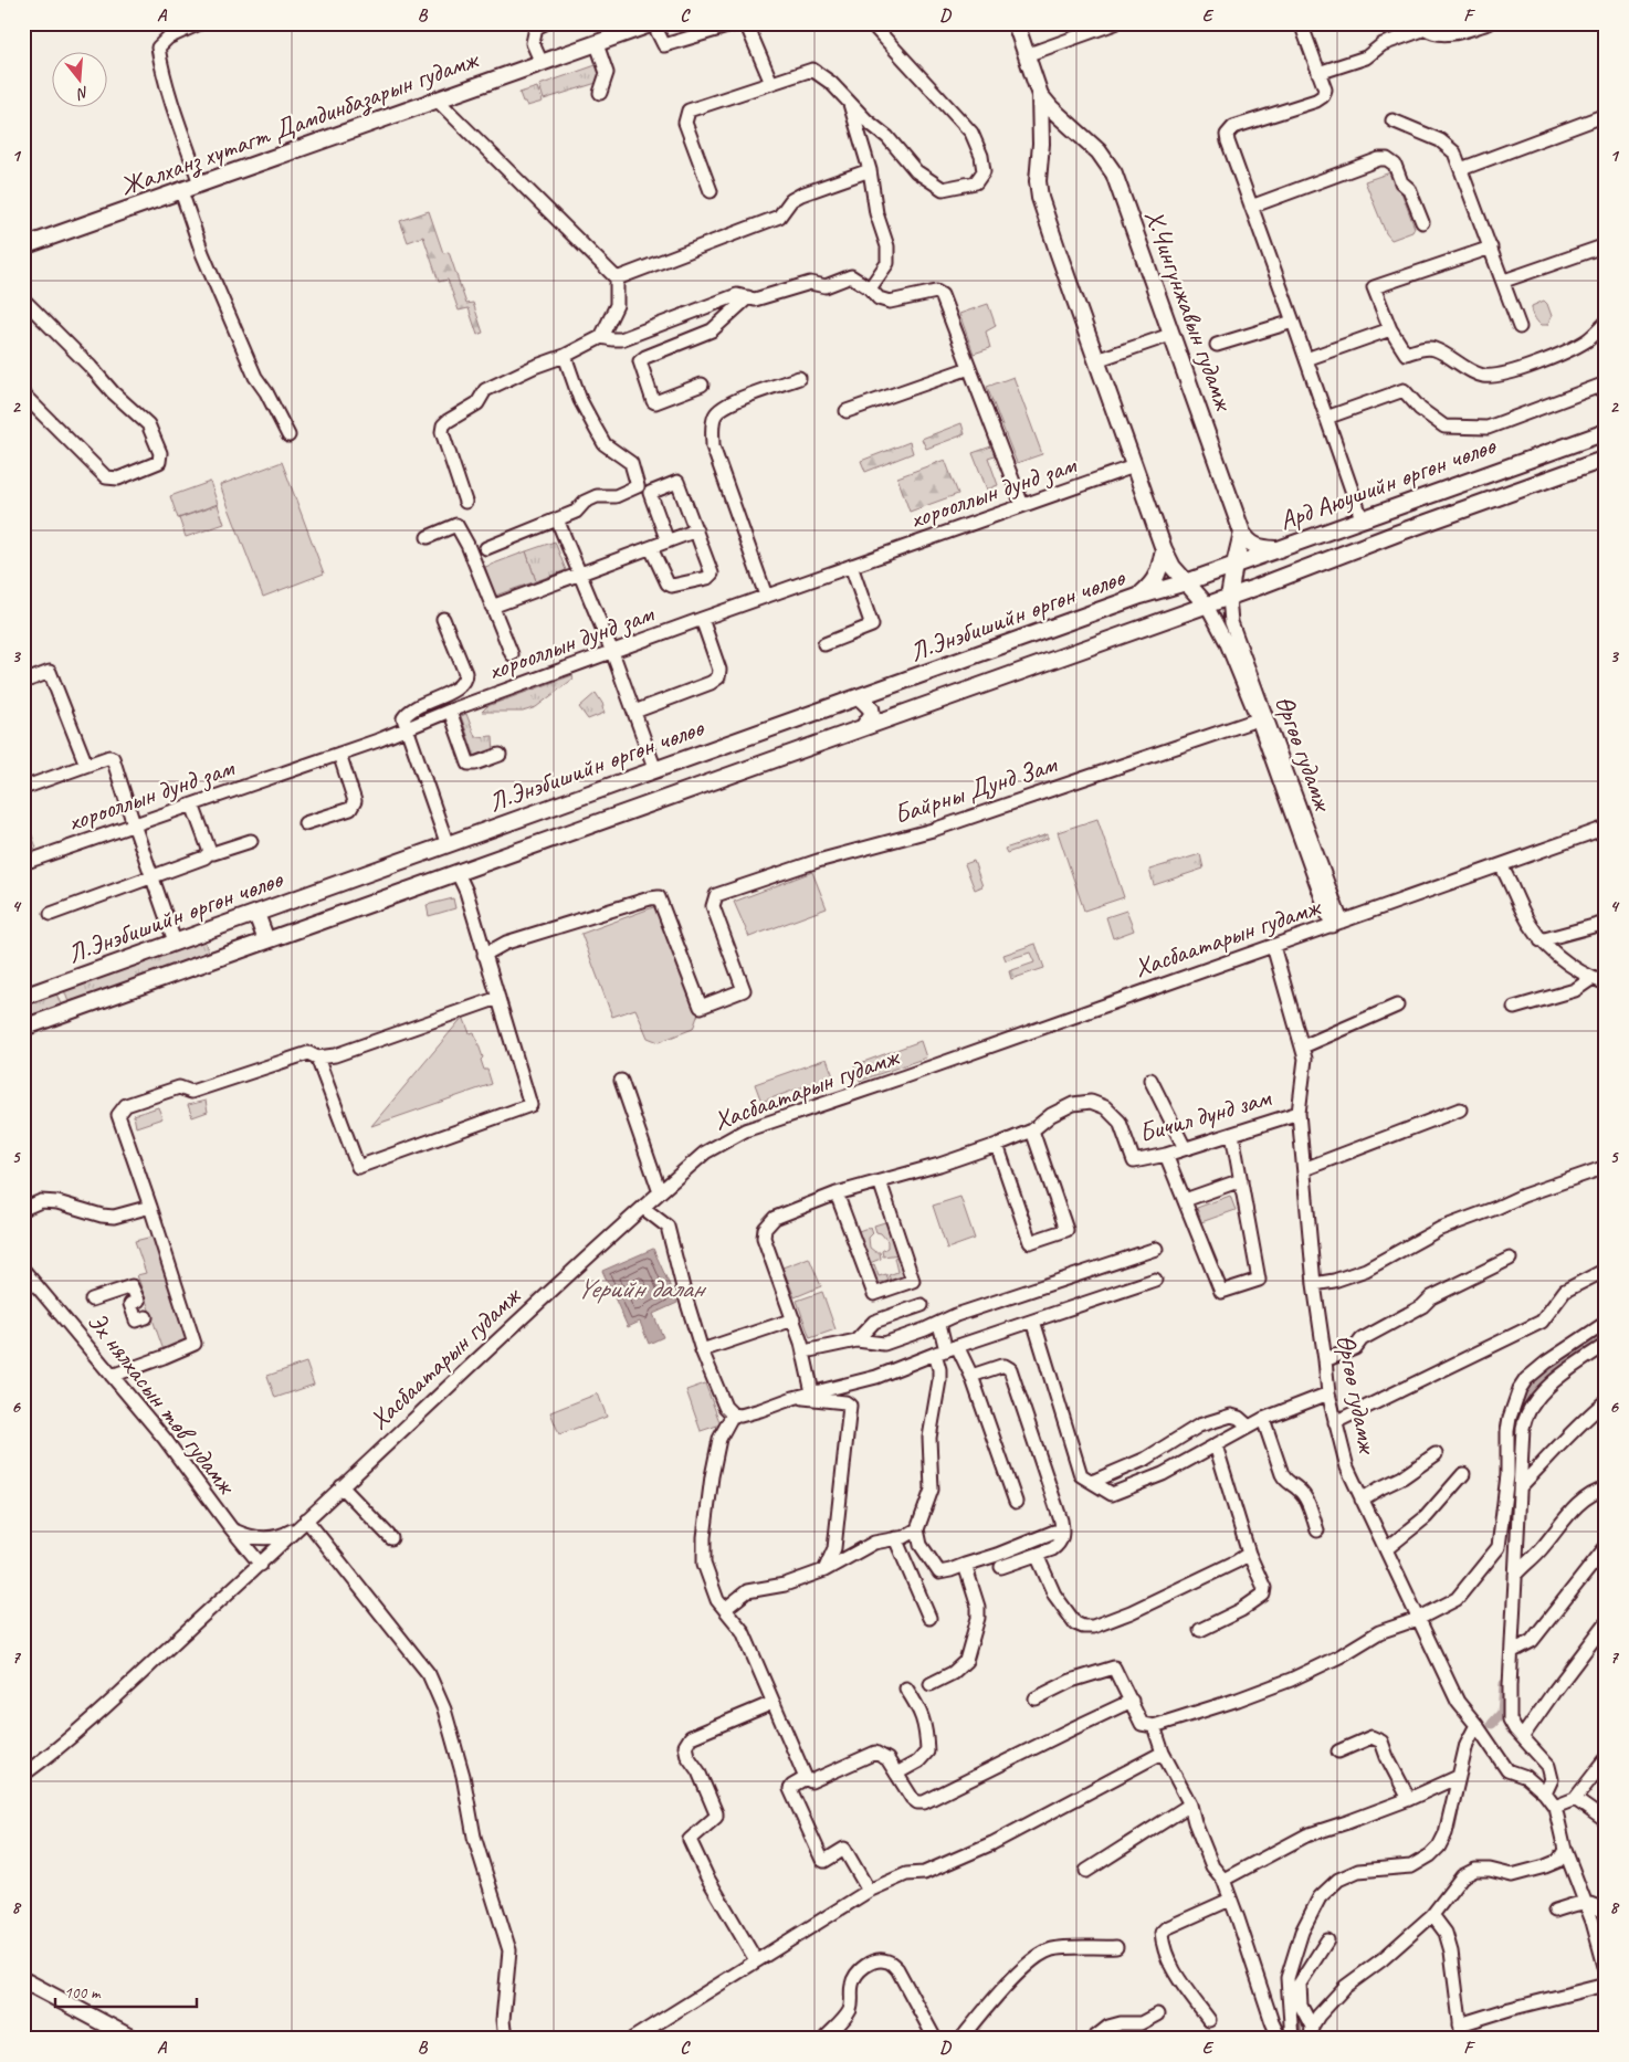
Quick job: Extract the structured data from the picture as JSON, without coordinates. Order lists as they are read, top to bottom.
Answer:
{
  "streets": {
    "main road": [
      "Жалханз хутагт Дамдинбазарын гудамж",
      "Х.Чингүнжавын гудамж",
      "Ард Аюушийн өргөн чөлөө",
      "Л.Энэбишийн өргөн чөлөө"
    ],
    "street": [
      "хорооллын дунд зам",
      "Өргөө гудамж",
      "Байрны Дунд Зам",
      "Хасбаатарын гудамж",
      "Бичил дунд зам",
      "Эх нялхасын төв гудамж"
    ]
  },
  "crossings": [
    ["Х.Чингүнжавын гудамж", "Ард Аюушийн өргөн чөлөө"],
    ["Х.Чингүнжавын гудамж", "хорооллын дунд зам"],
    ["Х.Чингүнжавын гудамж", "Л.Энэбишийн өргөн чөлөө"],
    ["Х.Чингүнжавын гудамж", "Өргөө гудамж"],
    ["Ард Аюушийн өргөн чөлөө", "Л.Энэбишийн өргөн чөлөө"],
    ["Ард Аюушийн өргөн чөлөө", "Өргөө гудамж"],
    ["Л.Энэбишийн өргөн чөлөө", "Өргөө гудамж"],
    ["Өргөө гудамж", "Байрны Дунд Зам"],
    ["Өргөө гудамж", "Хасбаатарын гудамж"],
    ["Өргөө гудамж", "Бичил дунд зам"],
    ["Хасбаатарын гудамж", "Эх нялхасын төв гудамж"]
  ],
  "water": ["Үерийн далан"],
  "scale_bar": "100 m",
  "north": "bottom",
  "grid": {
    "columns": [
      "A",
      "B",
      "C",
      "D",
      "E",
      "F"
    ],
    "rows": [
      "1",
      "2",
      "3",
      "4",
      "5",
      "6",
      "7",
      "8"
    ]
  }
}
